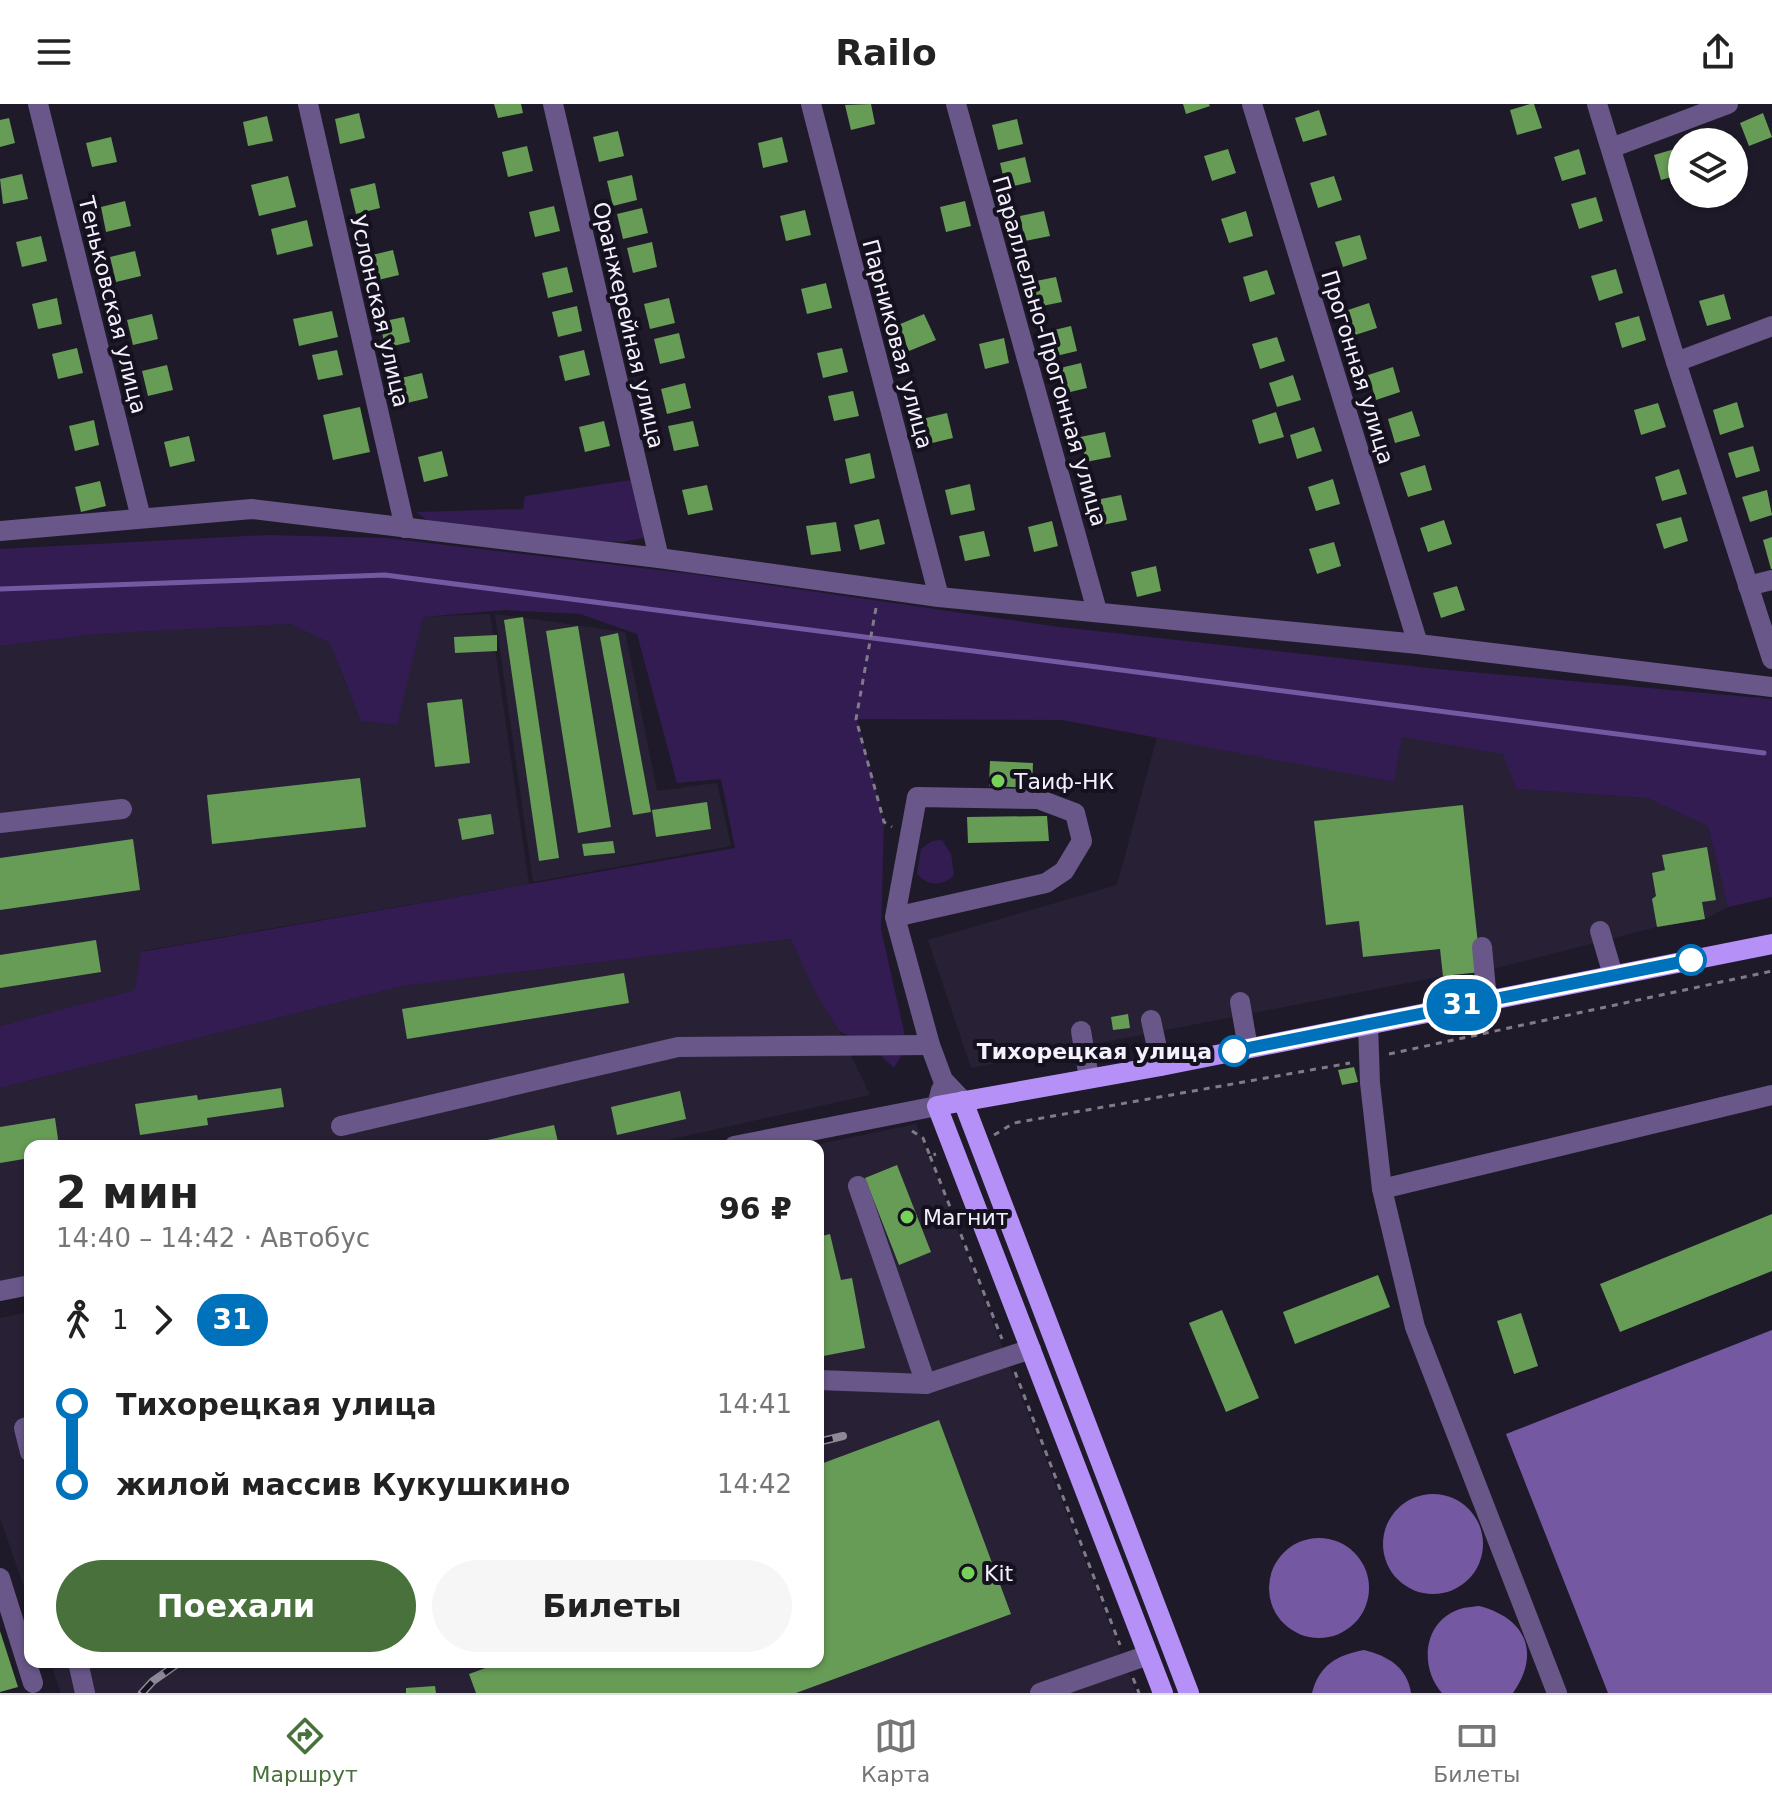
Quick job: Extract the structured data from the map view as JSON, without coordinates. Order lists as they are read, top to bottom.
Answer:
{
  "streets": {
    "street": [
      "Теньковская улица",
      "Услонская улица",
      "Оранжерейная улица",
      "Парниковая улица",
      "Параллельно-Прогонная улица",
      "Прогонная улица"
    ]
  },
  "places": [
    "Таиф-НК",
    "Тихорецкая улица",
    "Магнит",
    "Kit"
  ],
  "lines": ["bus line 31"],
  "page": {
    "header": "Railo",
    "on_map": "31",
    "heading": ["2 мин", "14:40 – 14:42 · Автобус", "96 ₽"],
    "legs": ["1", "31"],
    "list": [
      {
        "name": "Тихорецкая улица",
        "value": "14:41"
      },
      {
        "name": "жилой массив Кукушкино",
        "value": "14:42"
      }
    ],
    "buttons": ["Поехали", "Билеты"],
    "tabs": ["Маршрут", "Карта", "Билеты"]
  }
}
